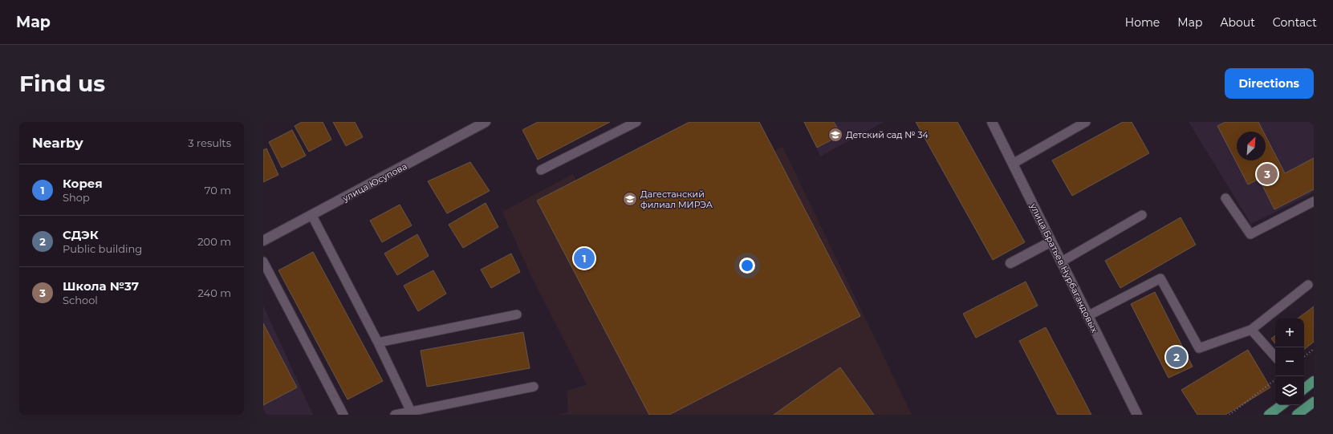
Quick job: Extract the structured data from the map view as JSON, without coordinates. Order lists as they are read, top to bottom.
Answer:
{
  "streets": {
    "street": ["улица Юсупова", "улица Братьев Нурбагандовых"]
  },
  "places": {
    "school or university": ["Детский сад № 34", "Дагестанский филиал МИРЭА"]
  },
  "north": "top right",
  "page": {
    "header": "Map",
    "nav": [
      "Home",
      "Map",
      "About",
      "Contact"
    ],
    "buttons": "Directions",
    "title": "Find us",
    "heading": ["Nearby", "3 results"],
    "pins": ["3", "1", "2"],
    "list": [
      {
        "mark": "1",
        "name": "Корея",
        "note": "Shop",
        "value": "70 m"
      },
      {
        "mark": "2",
        "name": "СДЭК",
        "note": "Public building",
        "value": "200 m"
      },
      {
        "mark": "3",
        "name": "Школа №37",
        "note": "School",
        "value": "240 m"
      }
    ],
    "map_buttons": ["+", "−"]
  }
}
